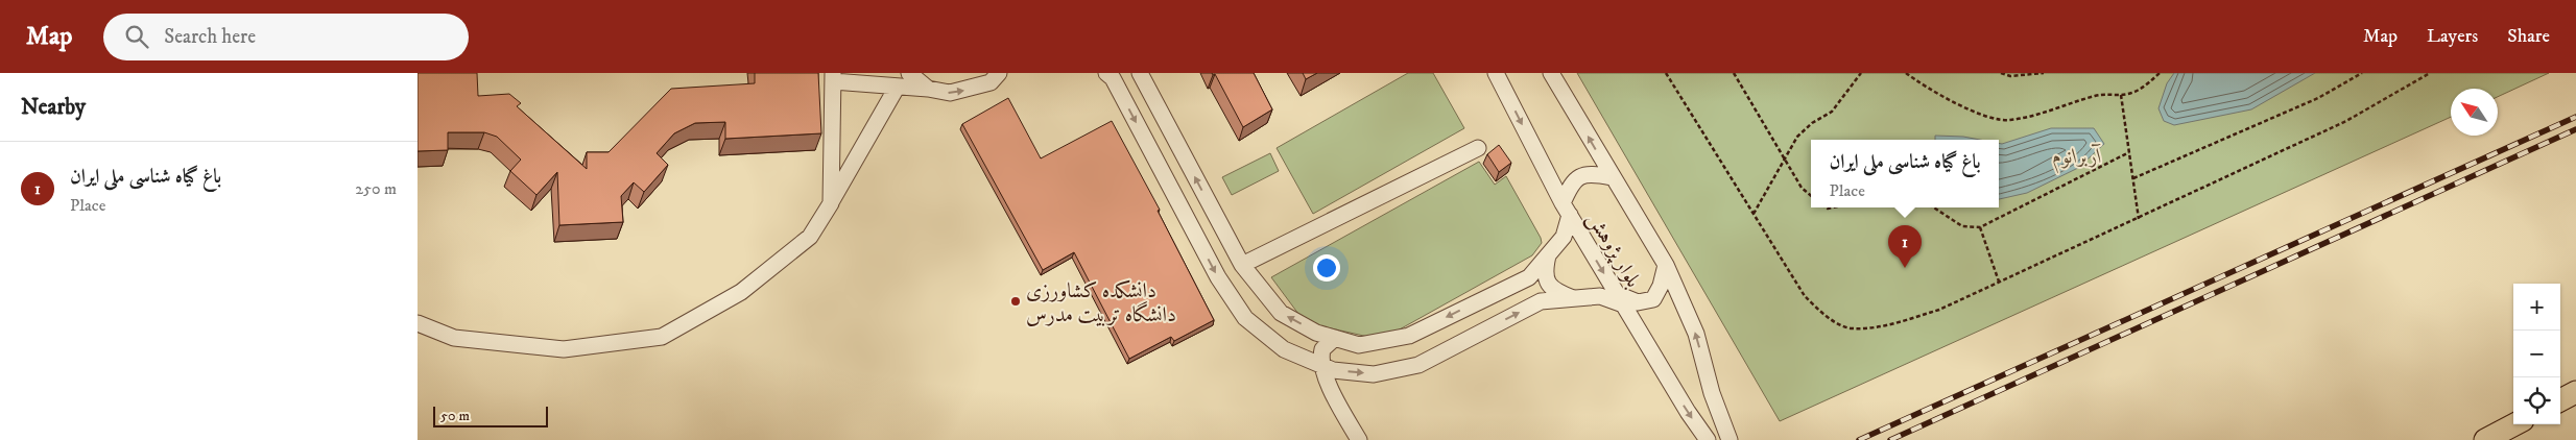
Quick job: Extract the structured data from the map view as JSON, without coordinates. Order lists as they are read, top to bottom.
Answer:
{
  "streets": {
    "street": ["بلوار پژوهش"]
  },
  "parks": ["آربرانوم"],
  "places": ["دانشکده کشاورزی دانشگاه تربیت مدرس"],
  "scale_bar": "50 m",
  "north": "top left",
  "page": {
    "header": "Map",
    "search": "Search here",
    "nav": ["Map", "Layers", "Share"],
    "heading": "Nearby",
    "popup": ["باغ گیاه‌ شناسی ملی ایران", "Place"],
    "list": [
      {
        "mark": "1",
        "name": "باغ گیاه‌ شناسی ملی ایران",
        "note": "Place",
        "value": "250 m"
      }
    ],
    "pins": "1",
    "map_buttons": ["+", "−"],
    "scale": "50 m"
  }
}
